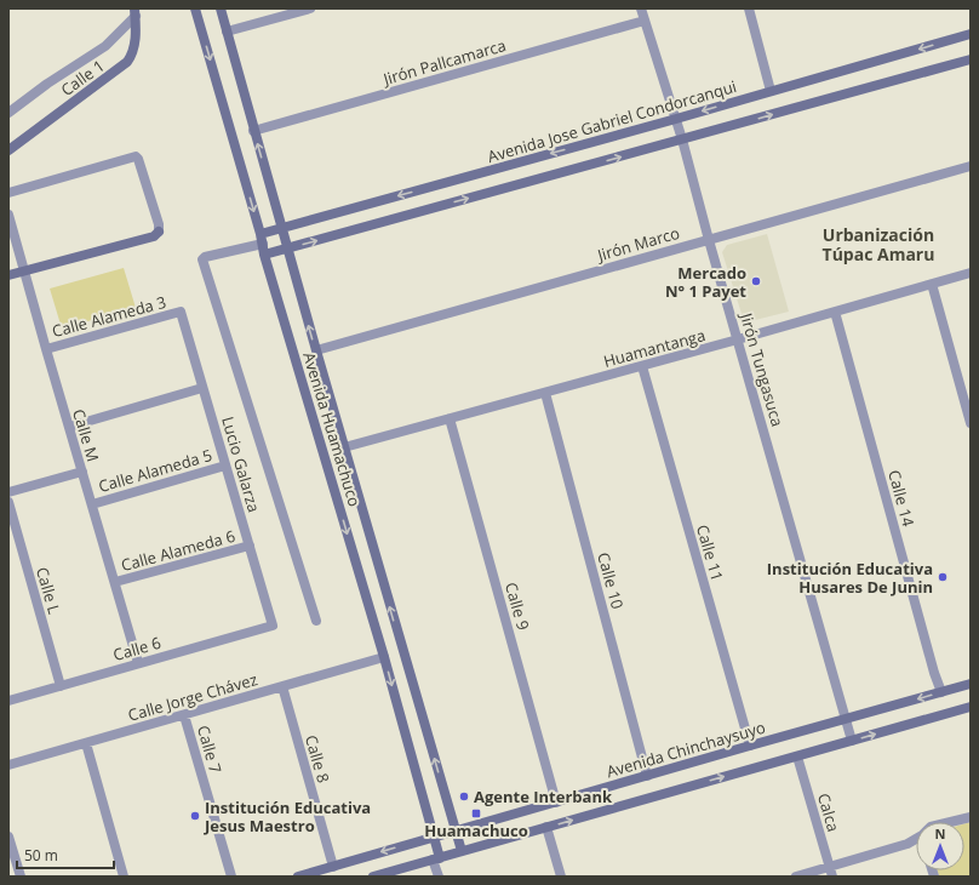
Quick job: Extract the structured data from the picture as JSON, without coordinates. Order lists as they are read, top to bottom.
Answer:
{
  "streets": {
    "street": [
      "Jirón Pallcamarca",
      "Calle 1",
      "Avenida Jose Gabriel Condorcanqui",
      "Jirón Marco",
      "Calle Alameda 3",
      "Huamantanga",
      "Jirón Tungasuca",
      "Avenida Huamachuco",
      "Calle M",
      "Lucio Galarza",
      "Calle Alameda 5",
      "Calle 14",
      "Calle Alameda 6",
      "Calle 11",
      "Calle 10",
      "Calle L",
      "Calle 9",
      "Calle 6",
      "Calle Jorge Chávez",
      "Calle 7",
      "Avenida Chinchaysuyo",
      "Calle 8",
      "Calca"
    ]
  },
  "crossings": [
    ["Jirón Pallcamarca", "Jirón Tungasuca"],
    ["Jirón Pallcamarca", "Avenida Huamachuco"],
    ["Avenida Jose Gabriel Condorcanqui", "Jirón Tungasuca"],
    ["Avenida Jose Gabriel Condorcanqui", "Avenida Huamachuco"],
    ["Jirón Marco", "Jirón Tungasuca"],
    ["Jirón Marco", "Avenida Huamachuco"],
    ["Calle Alameda 3", "Calle M"],
    ["Calle Alameda 3", "Lucio Galarza"],
    ["Huamantanga", "Jirón Tungasuca"],
    ["Huamantanga", "Avenida Huamachuco"],
    ["Huamantanga", "Calle 14"],
    ["Huamantanga", "Calle 11"],
    ["Huamantanga", "Calle 10"],
    ["Huamantanga", "Calle 9"],
    ["Jirón Tungasuca", "Avenida Chinchaysuyo"],
    ["Avenida Huamachuco", "Calle Jorge Chávez"],
    ["Avenida Huamachuco", "Avenida Chinchaysuyo"],
    ["Calle M", "Calle Alameda 5"],
    ["Calle M", "Calle Alameda 6"],
    ["Calle M", "Calle 6"],
    ["Lucio Galarza", "Calle Alameda 5"],
    ["Lucio Galarza", "Calle Alameda 6"],
    ["Lucio Galarza", "Calle 6"],
    ["Calle 14", "Avenida Chinchaysuyo"],
    ["Calle 11", "Avenida Chinchaysuyo"],
    ["Calle 10", "Avenida Chinchaysuyo"],
    ["Calle L", "Calle 6"],
    ["Calle 9", "Avenida Chinchaysuyo"],
    ["Calle Jorge Chávez", "Calle 7"],
    ["Calle Jorge Chávez", "Calle 8"],
    ["Avenida Chinchaysuyo", "Calle 8"]
  ],
  "districts": ["Urbanización Túpac Amaru"],
  "places": {
    "other": [
      "Mercado N° 1 Payet",
      "Institución Educativa Husares De Junin",
      "Agente Interbank",
      "Institución Educativa Jesus Maestro"
    ],
    "transit": ["Huamachuco"]
  },
  "scale_bar": "50 m",
  "north": "top"
}
